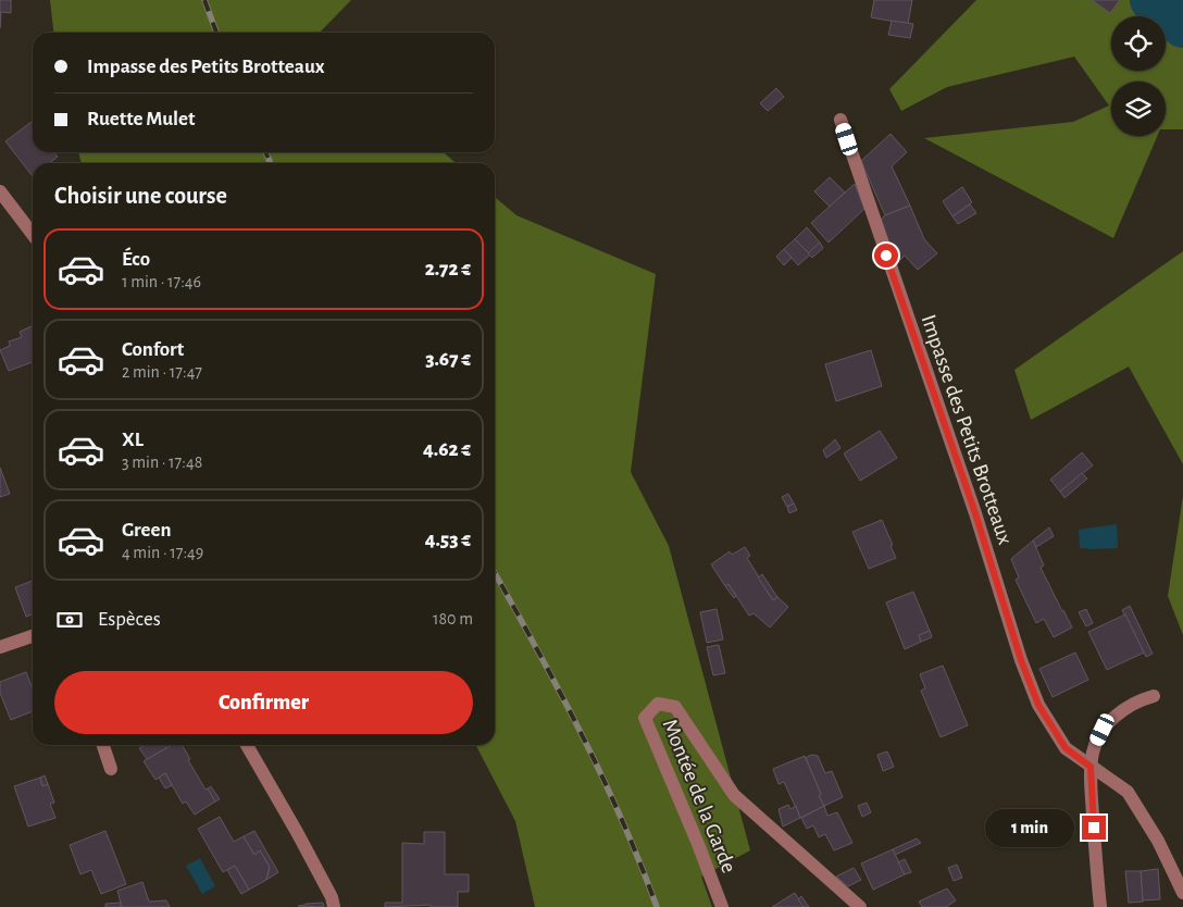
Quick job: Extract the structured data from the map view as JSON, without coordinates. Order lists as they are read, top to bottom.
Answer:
{
  "streets": {
    "street": ["Impasse des Petits Brotteaux", "Montée de la Garde"]
  },
  "page": {
    "banner": ["Impasse des Petits Brotteaux", "Ruette Mulet"],
    "heading": "Choisir une course",
    "list": [
      {
        "name": "Éco",
        "note": "1 min · 17:46",
        "value": "2.72 €"
      },
      {
        "name": "Confort",
        "note": "2 min · 17:47",
        "value": "3.67 €"
      },
      {
        "name": "XL",
        "note": "3 min · 17:48",
        "value": "4.62 €"
      },
      {
        "name": "Green",
        "note": "4 min · 17:49",
        "value": "4.53 €"
      }
    ],
    "pay": ["Espèces", "180 m"],
    "buttons": "Confirmer",
    "bubble": "1 min"
  }
}
